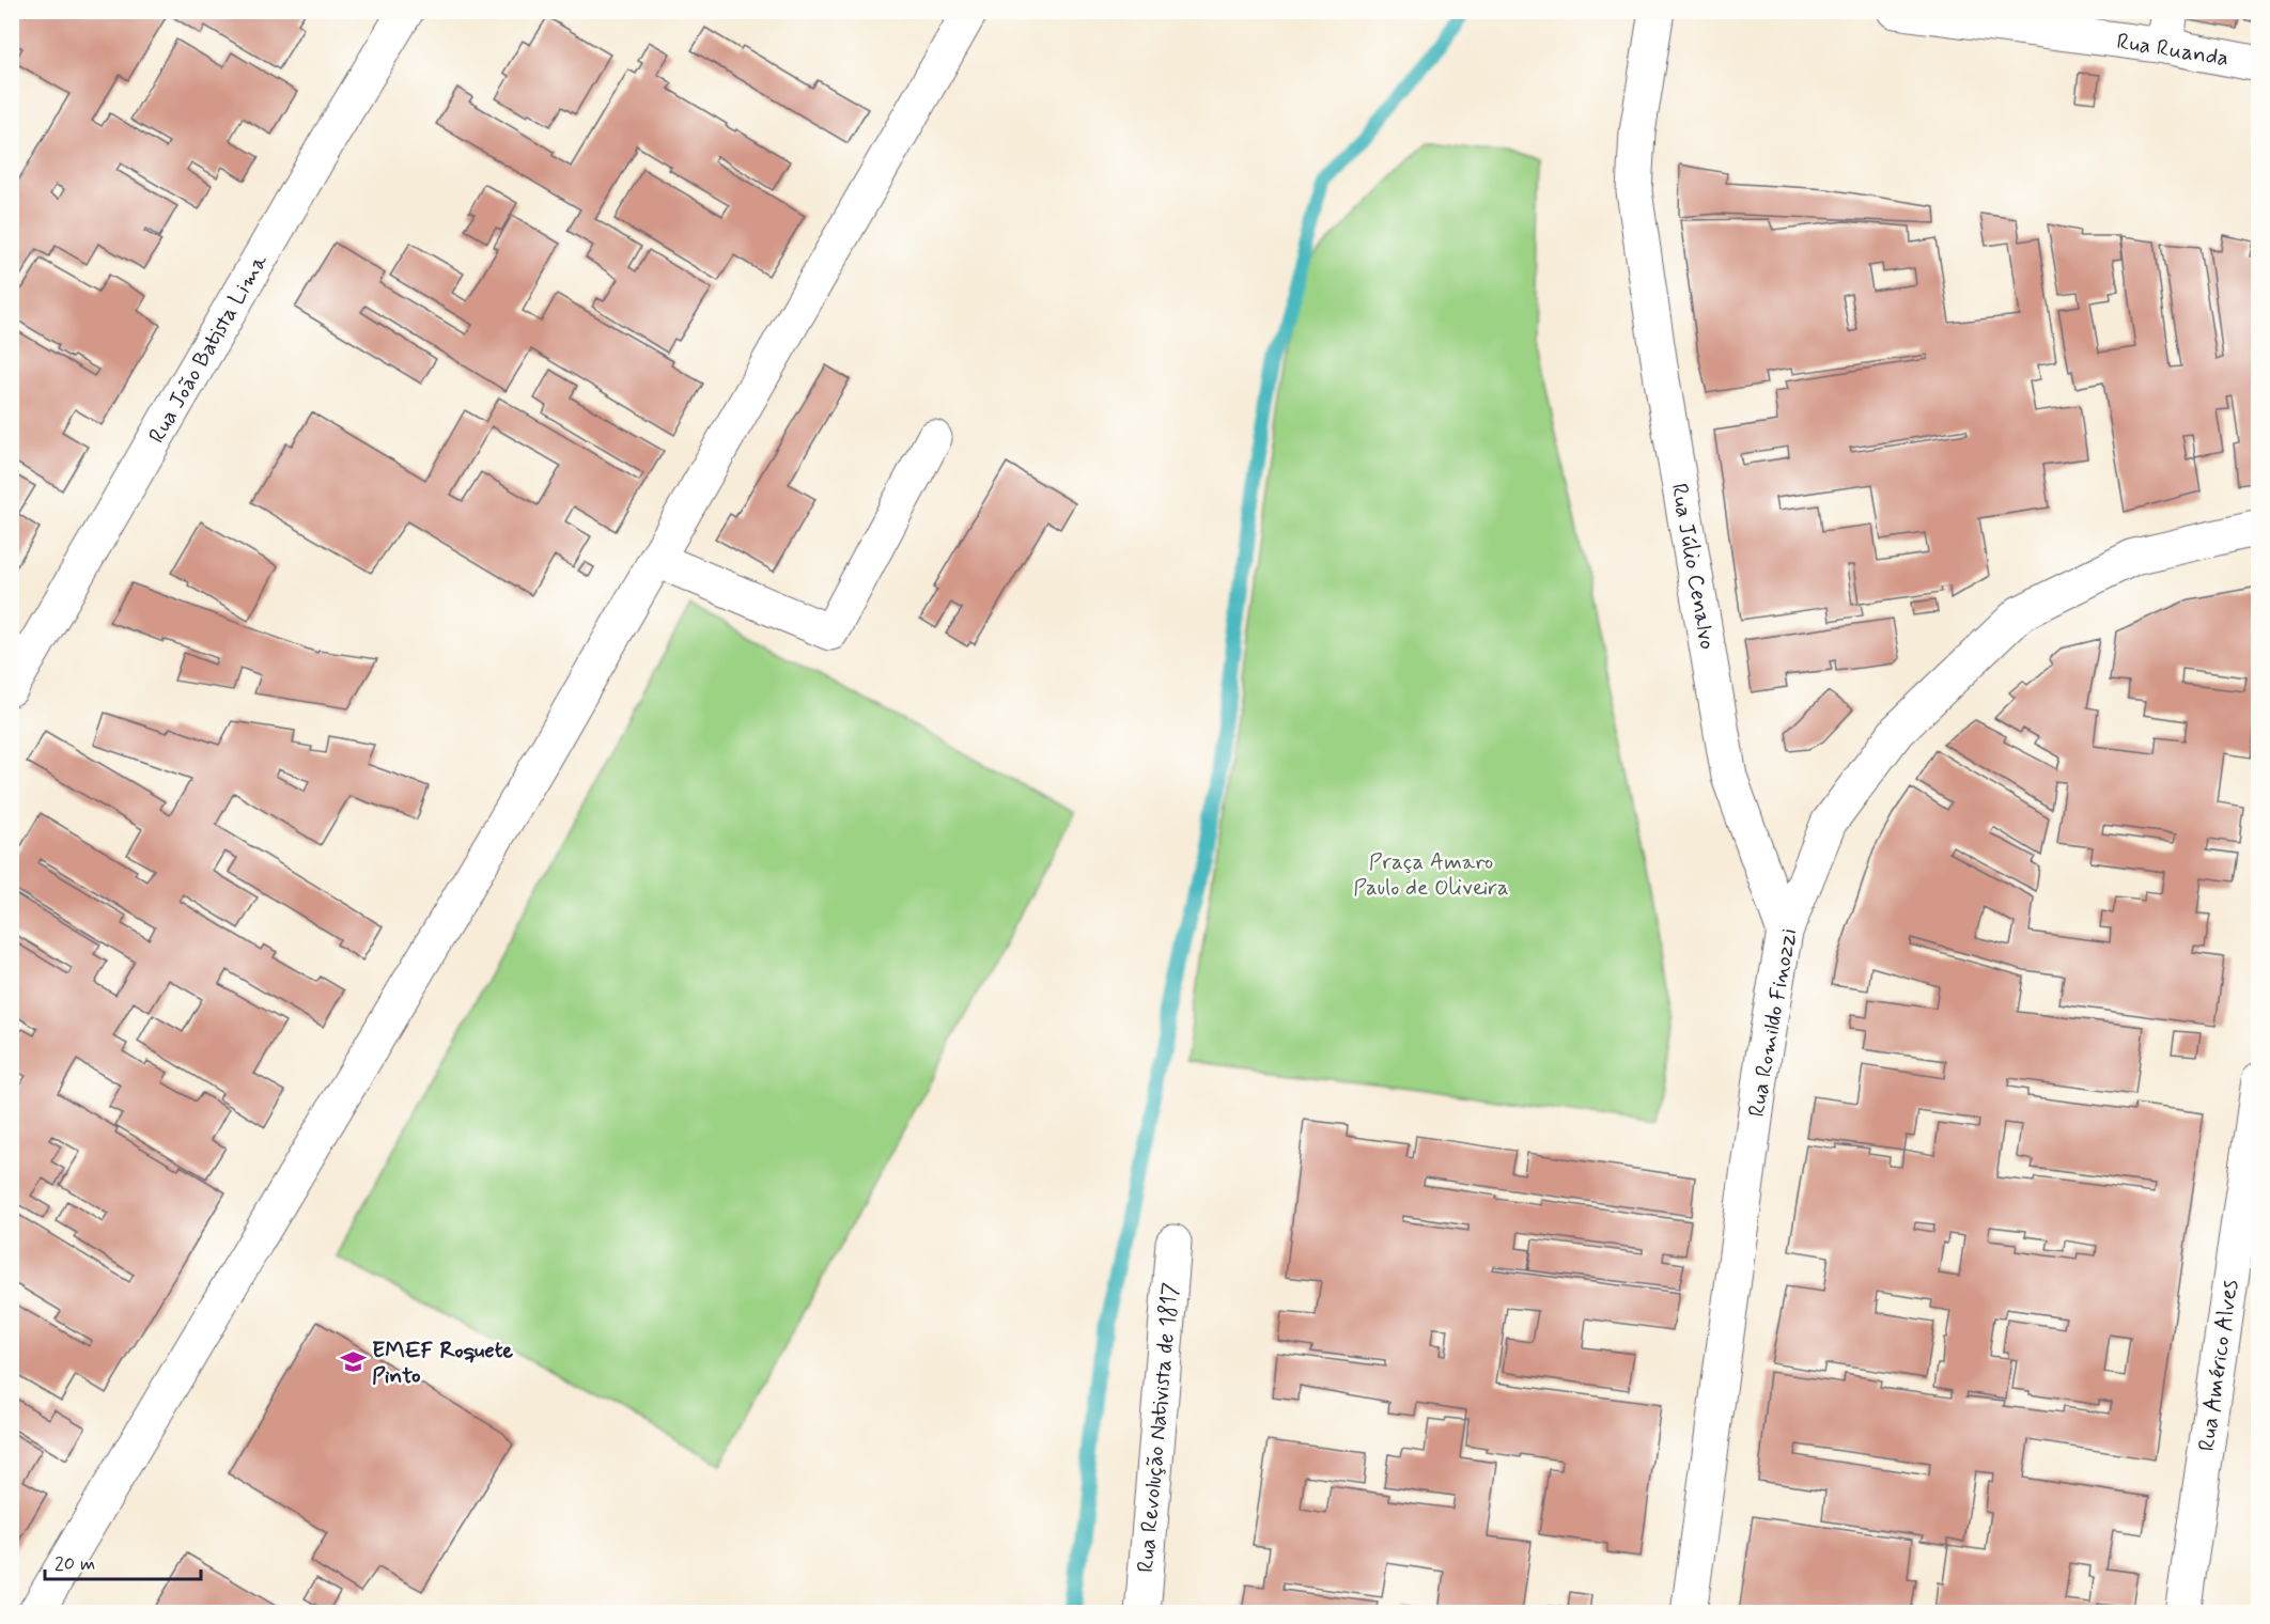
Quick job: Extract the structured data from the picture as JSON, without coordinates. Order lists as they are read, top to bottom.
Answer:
{
  "streets": {
    "street": [
      "Rua Ruanda",
      "Rua João Batista Lima",
      "Rua Júlio Cenalvo",
      "Rua Romildo Finozzi",
      "Rua Américo Alves",
      "Rua Revolução Nativista de 1817"
    ]
  },
  "crossings": [
    ["Rua Júlio Cenalvo", "Rua Romildo Finozzi"]
  ],
  "parks": ["Praça Amaro Paulo de Oliveira"],
  "places": {
    "school or university": ["EMEF Roquete Pinto"]
  },
  "scale_bar": "20 m"
}
